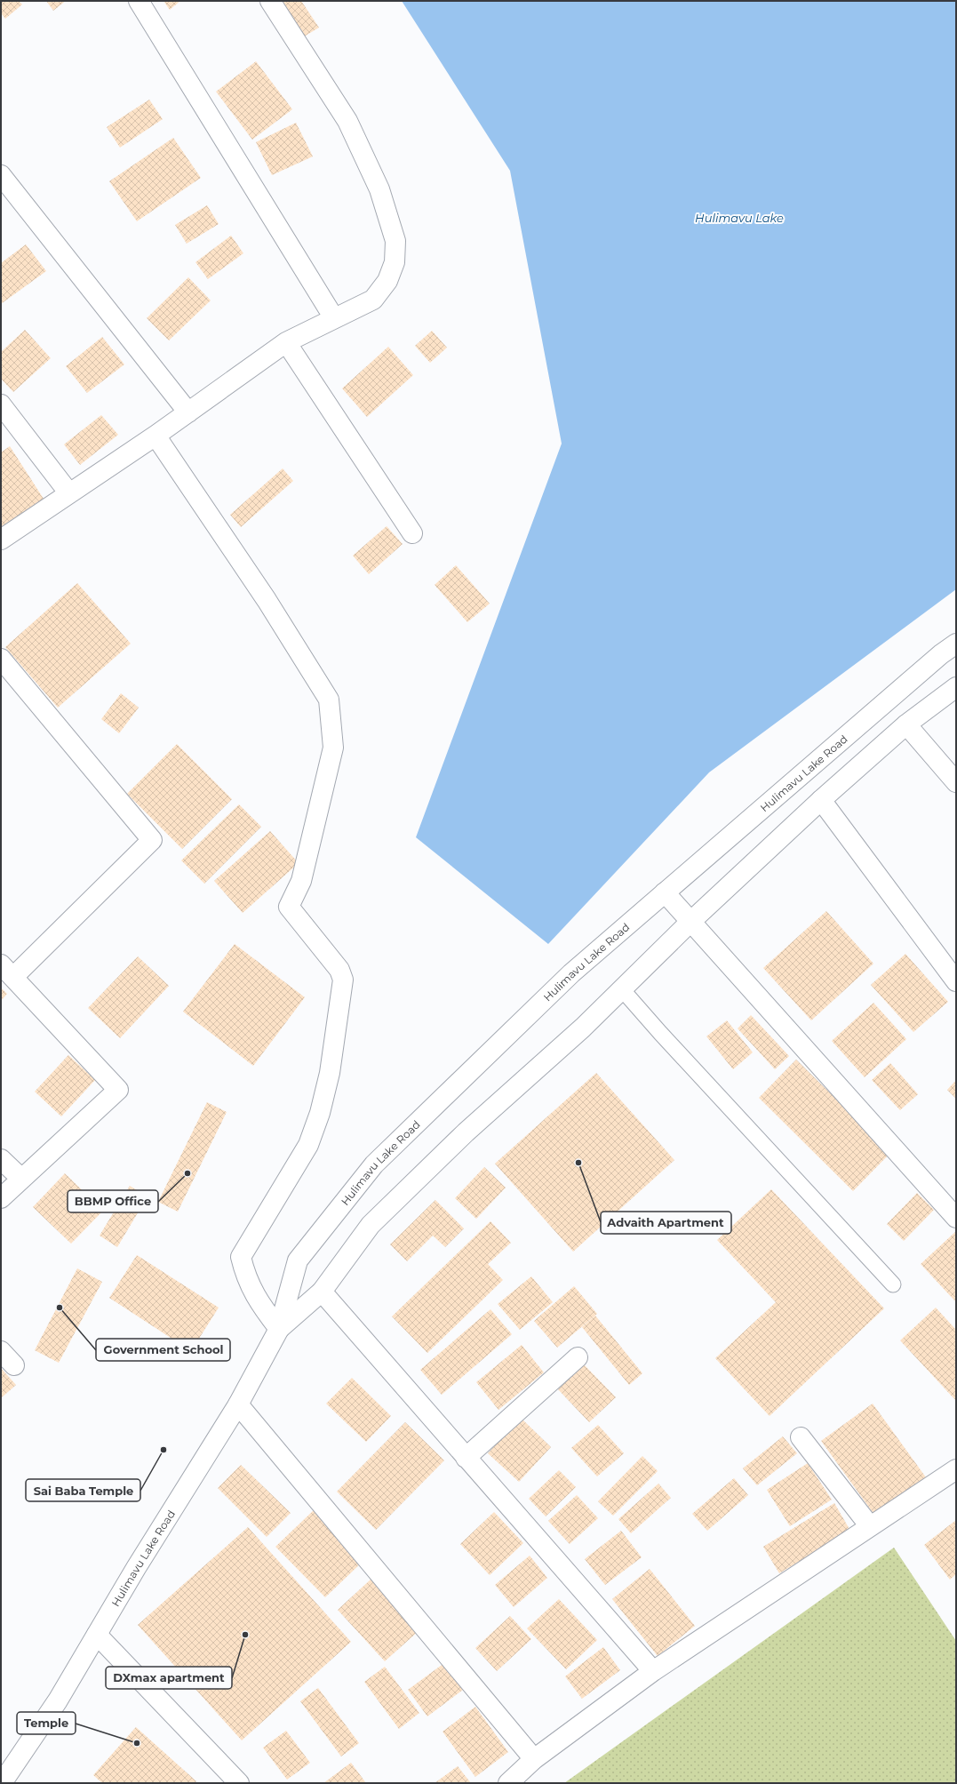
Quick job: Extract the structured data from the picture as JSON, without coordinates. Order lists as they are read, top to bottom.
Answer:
{
  "streets": {
    "street": ["Hulimavu Lake Road"]
  },
  "water": ["Hulimavu Lake"],
  "places": [
    "Advaith Apartment",
    "BBMP Office",
    "Government School",
    "Sai Baba Temple",
    "DXmax apartment",
    "Temple"
  ]
}
